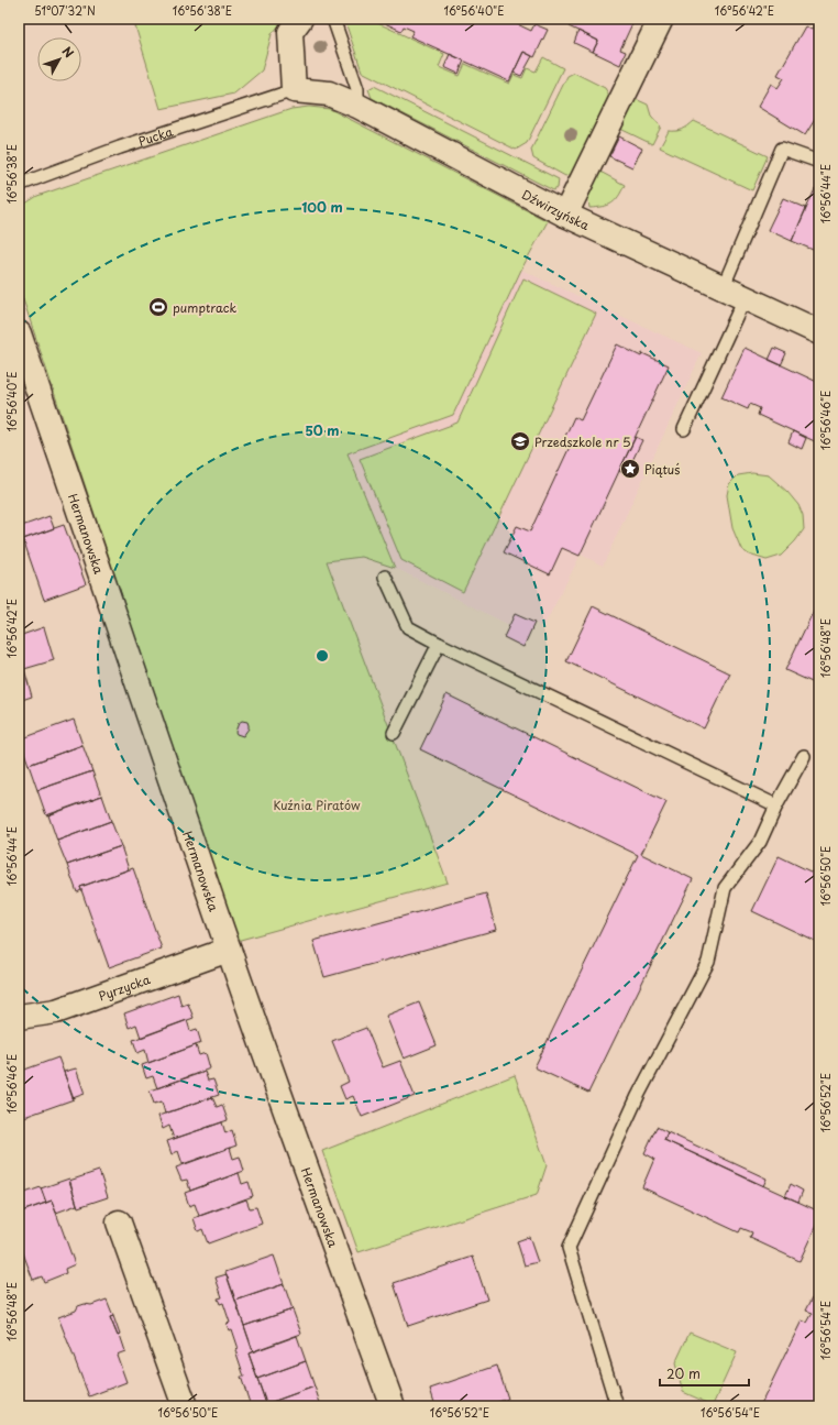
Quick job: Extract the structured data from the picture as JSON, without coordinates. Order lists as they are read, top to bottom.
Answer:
{
  "streets": {
    "street": ["Dźwirzyńska", "Hermanowska", "Pyrzycka"],
    "lane": ["Pucka"]
  },
  "crossings": [
    ["Pucka", "Dźwirzyńska"],
    ["Hermanowska", "Pyrzycka"]
  ],
  "parks": ["Kuźnia Piratów"],
  "places": {
    "sports": ["pumptrack"],
    "school or university": ["Przedszkole nr 5"],
    "place": ["Piątuś"]
  },
  "scale_bar": "20 m",
  "north": "top right",
  "coordinates": [
    "51°07'32\"N",
    "16°56'38\"E",
    "16°56'40\"E",
    "16°56'42\"E",
    "16°56'44\"E",
    "16°56'46\"E",
    "16°56'48\"E",
    "16°56'50\"E",
    "16°56'52\"E",
    "16°56'54\"E"
  ],
  "rings": ["100 m", "50 m"]
}
